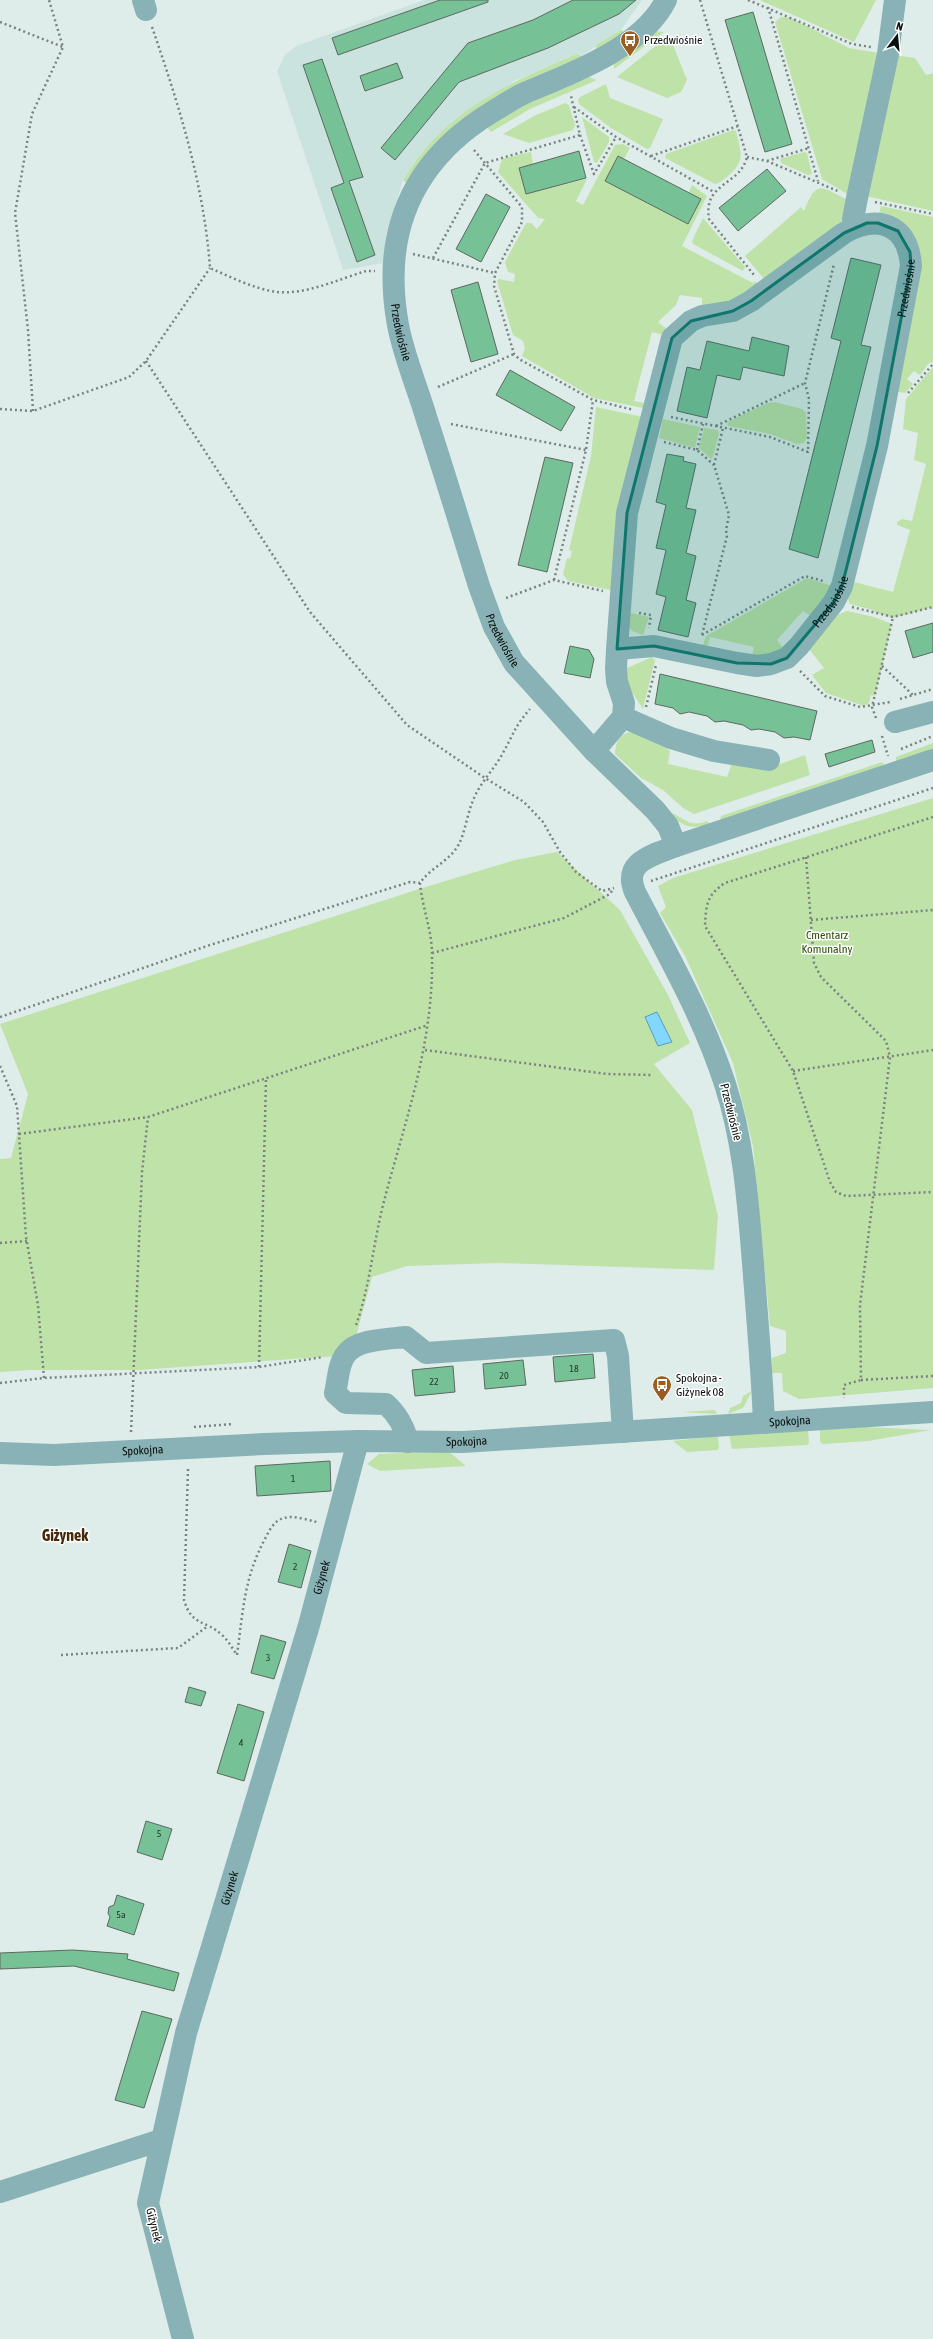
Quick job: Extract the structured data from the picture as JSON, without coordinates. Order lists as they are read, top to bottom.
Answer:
{
  "streets": {
    "street": ["Przedwiośnie", "Spokojna", "Giżynek"]
  },
  "crossings": [
    ["Przedwiośnie", "Spokojna"],
    ["Spokojna", "Giżynek"]
  ],
  "districts": ["Giżynek"],
  "parks": ["Cmentarz Komunalny"],
  "places": {
    "bus stop": ["Przedwiośnie", "Spokojna - Giżynek 08"]
  },
  "house_numbers": [
    "18",
    "20",
    "22",
    "1",
    "2",
    "3",
    "4",
    "5",
    "5a"
  ],
  "north": "top"
}
